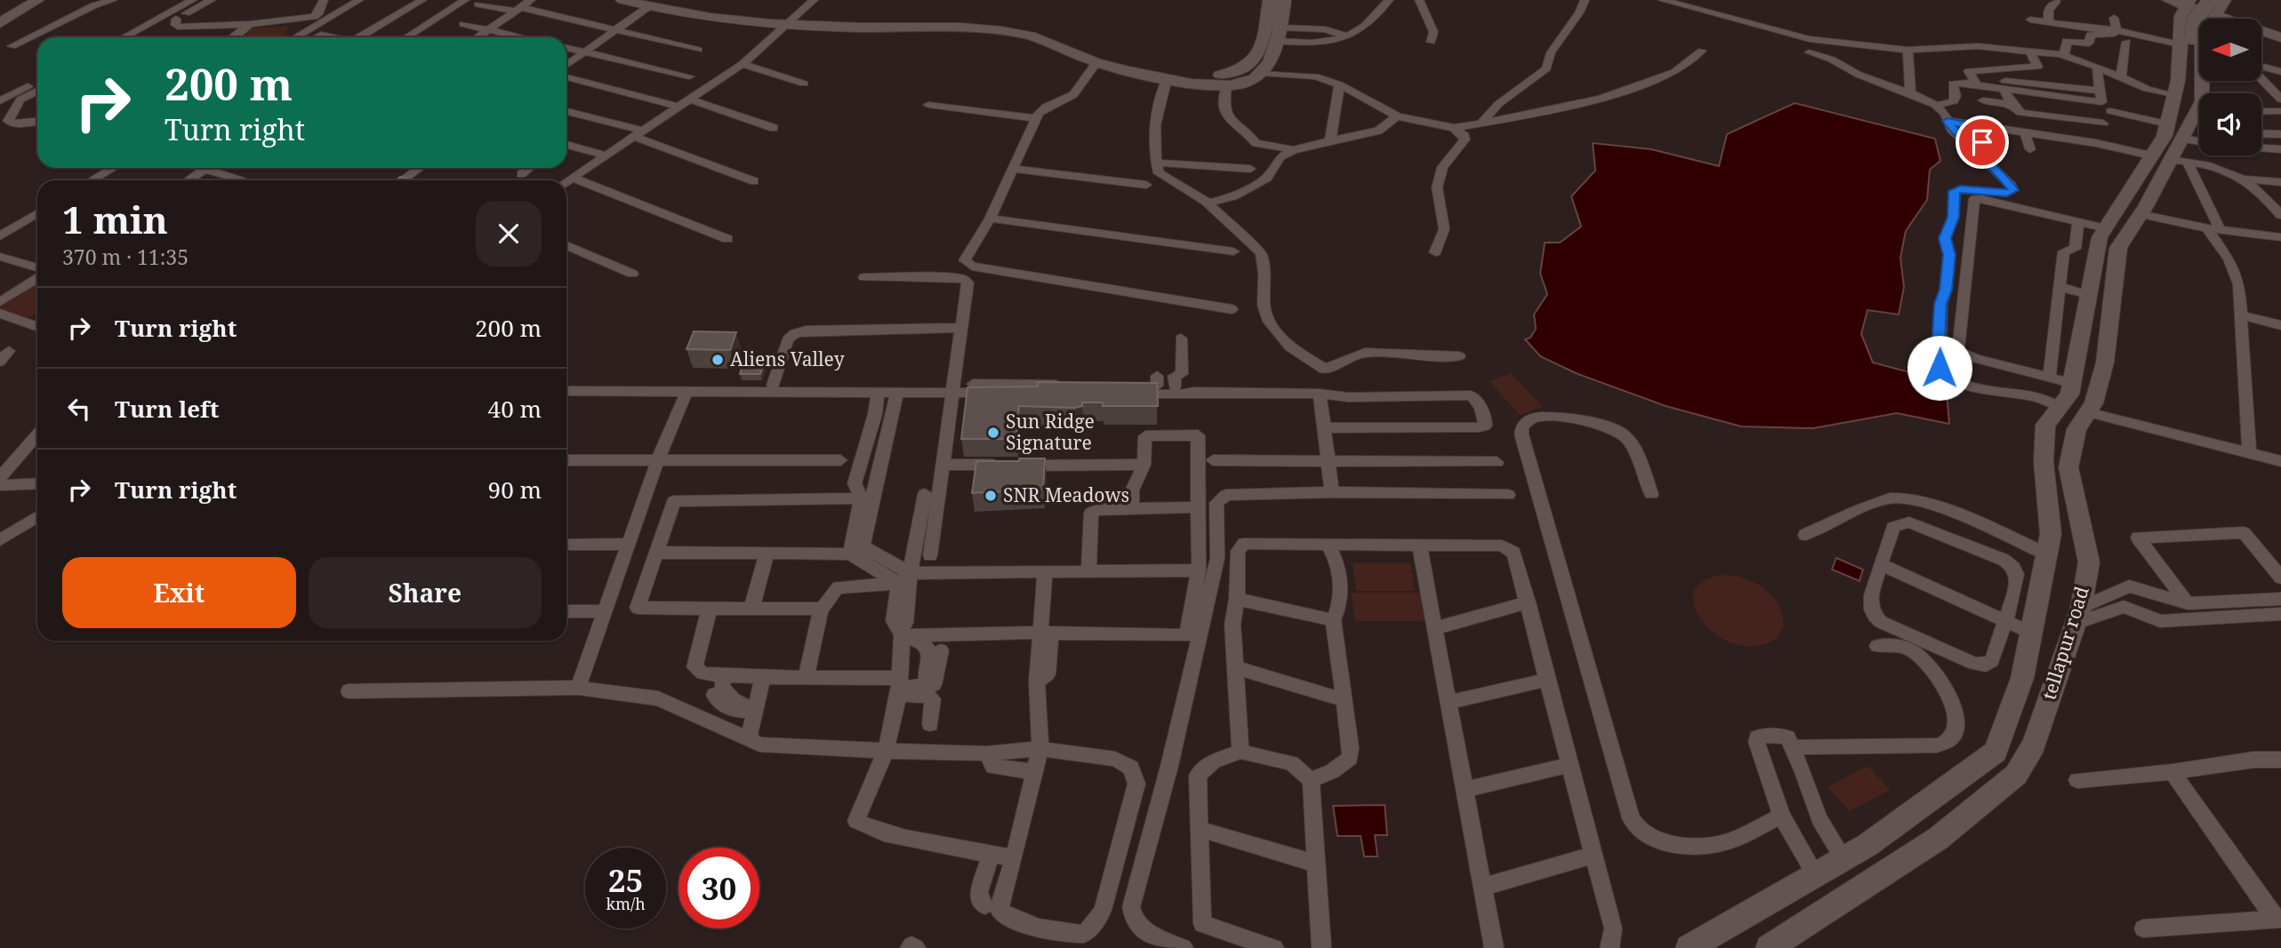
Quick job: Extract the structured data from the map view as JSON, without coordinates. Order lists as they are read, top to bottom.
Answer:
{
  "streets": {
    "street": ["tellapur road"]
  },
  "places": ["Aliens Valley", "Sun Ridge Signature", "SNR Meadows"],
  "north": "left",
  "page": {
    "turn": ["200 m", "Turn right"],
    "heading": ["1 min", "370 m · 11:35"],
    "list": [
      {
        "name": "Turn right",
        "value": "200 m"
      },
      {
        "name": "Turn left",
        "value": "40 m"
      },
      {
        "name": "Turn right",
        "value": "90 m"
      }
    ],
    "buttons": ["Exit", "Share"],
    "speed": "25 km/h",
    "limit": "30"
  }
}
